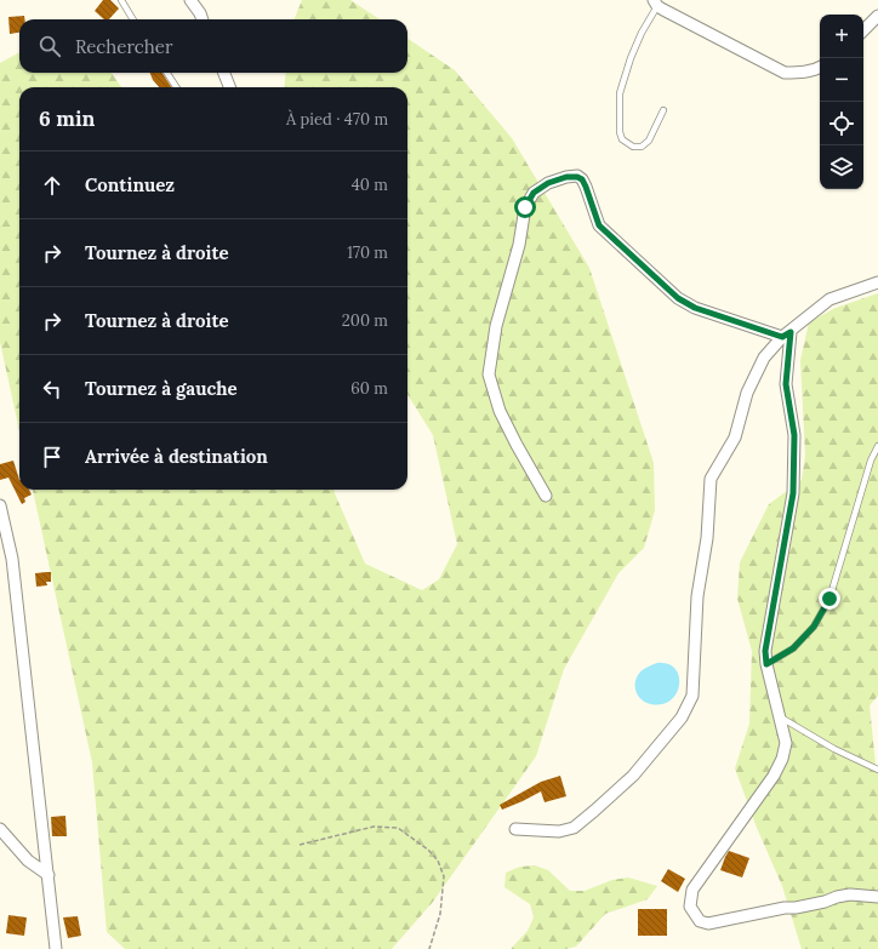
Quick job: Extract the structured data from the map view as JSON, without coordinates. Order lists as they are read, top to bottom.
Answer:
{
  "page": {
    "map_buttons": ["+", "−"],
    "search": "Rechercher",
    "heading": ["6 min", "À pied · 470 m"],
    "list": [
      ["Continuez", "40 m"],
      ["Tournez à droite", "170 m"],
      ["Tournez à droite", "200 m"],
      ["Tournez à gauche", "60 m"],
      "Arrivée à destination"
    ]
  }
}
